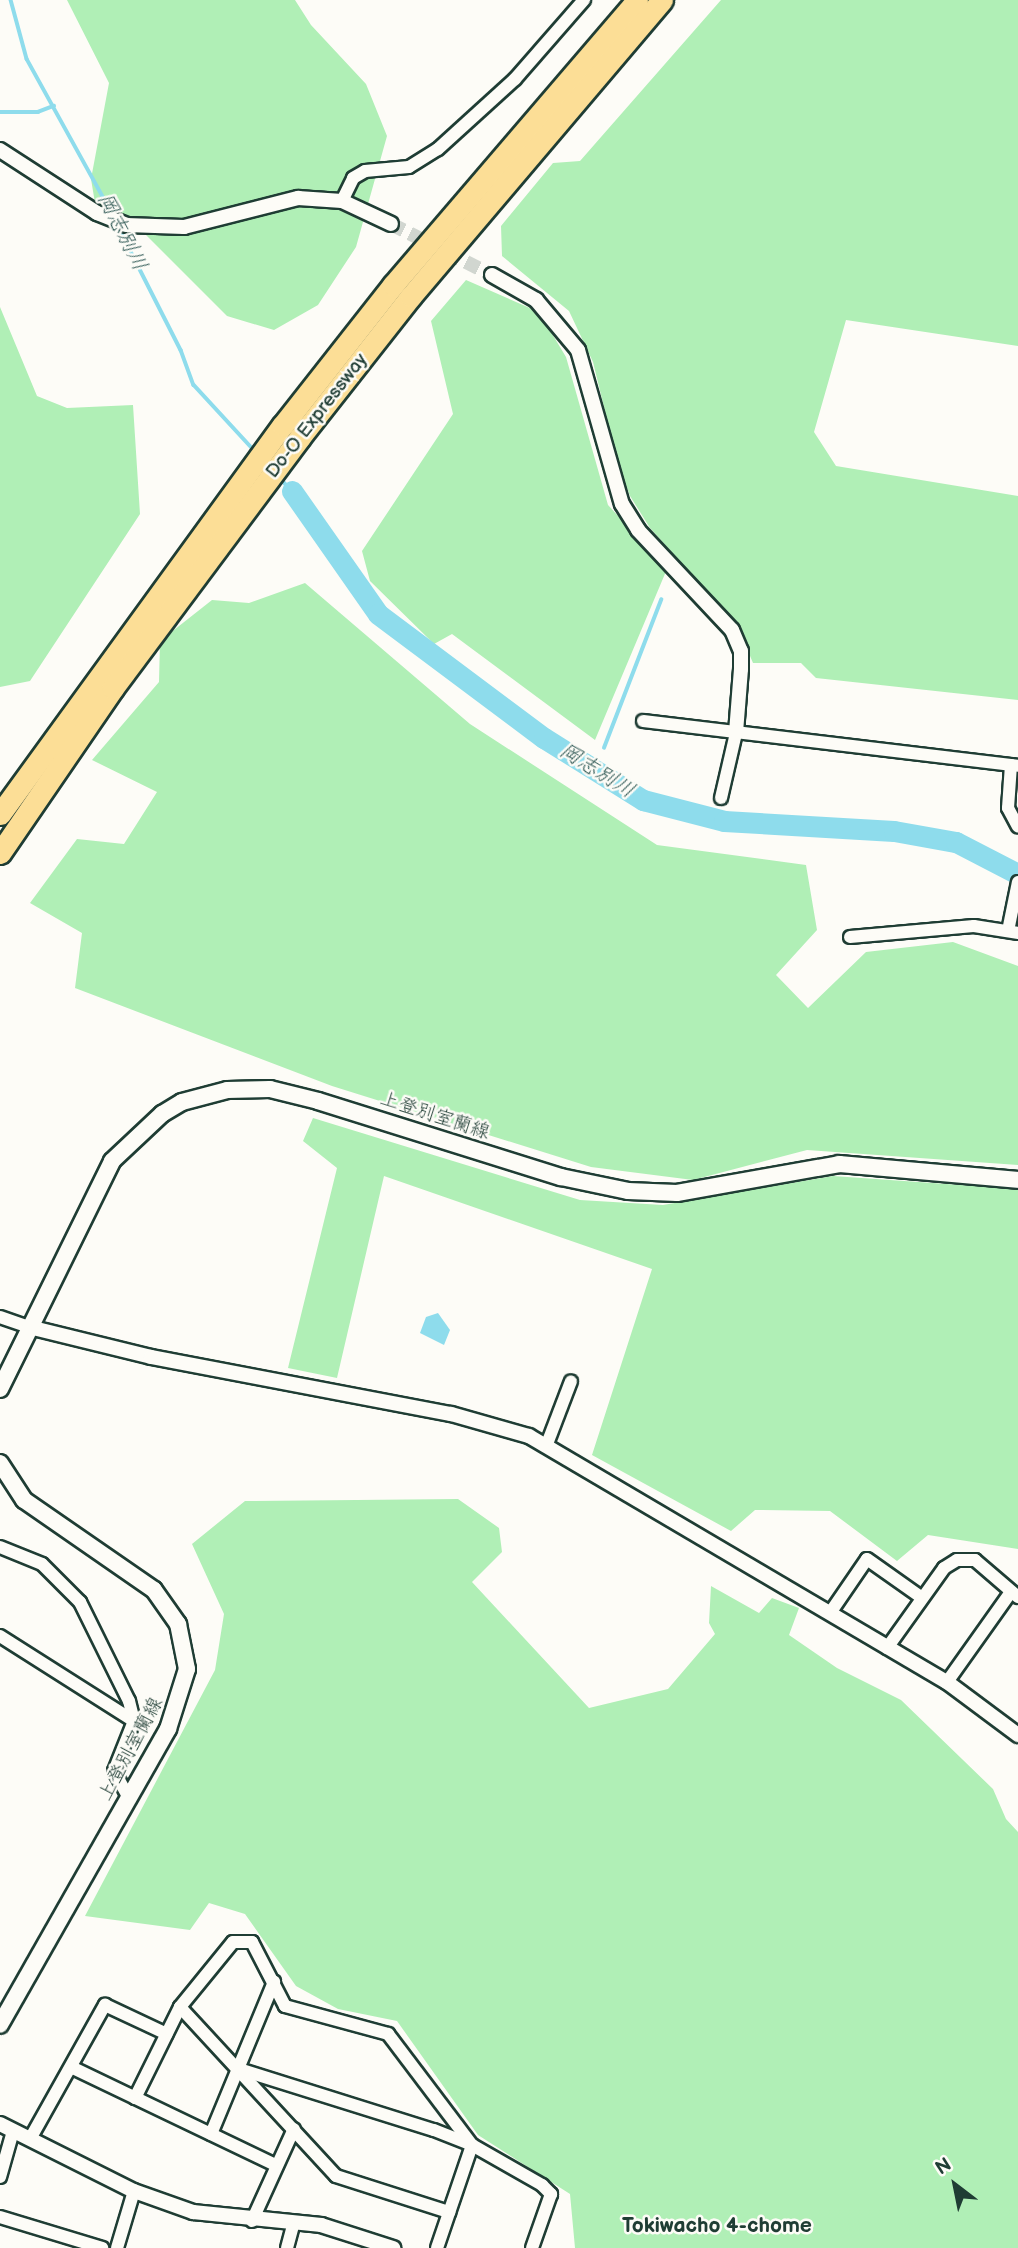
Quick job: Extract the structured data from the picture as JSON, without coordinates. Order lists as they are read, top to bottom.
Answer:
{
  "streets": {
    "highway": ["Do-O Expressway"],
    "main road": ["上登別室蘭線"]
  },
  "districts": ["Tokiwacho 4-chome"],
  "water": ["岡志別川"],
  "north": "top left"
}
